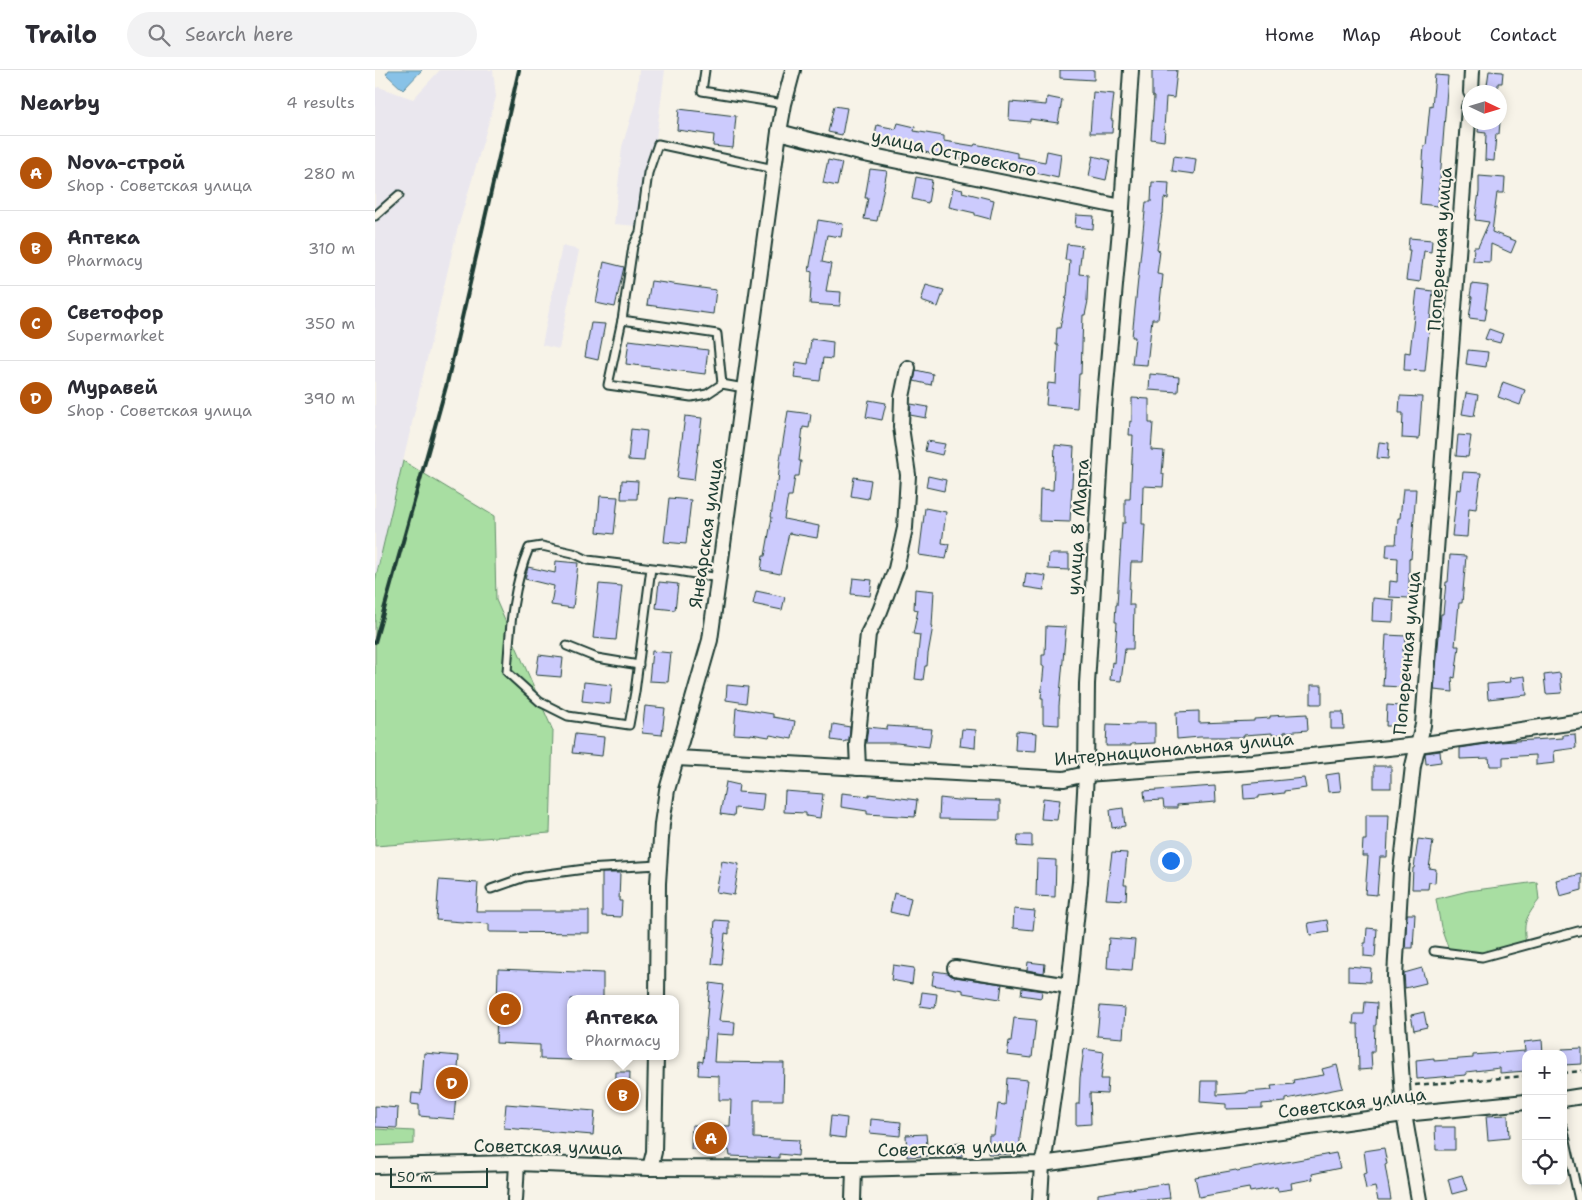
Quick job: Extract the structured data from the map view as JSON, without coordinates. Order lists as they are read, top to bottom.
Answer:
{
  "streets": {
    "street": [
      "улица Островского",
      "Поперечная улица",
      "улица 8 Марта",
      "Январская улица",
      "Интернациональная улица",
      "Советская улица"
    ]
  },
  "crossings": [
    ["улица Островского", "улица 8 Марта"],
    ["улица Островского", "Январская улица"],
    ["Поперечная улица", "Интернациональная улица"],
    ["Поперечная улица", "Советская улица"],
    ["улица 8 Марта", "Интернациональная улица"],
    ["улица 8 Марта", "Советская улица"],
    ["Январская улица", "Интернациональная улица"]
  ],
  "scale_bar": "50 m",
  "north": "right",
  "page": {
    "header": "Trailo",
    "search": "Search here",
    "nav": [
      "Home",
      "Map",
      "About",
      "Contact"
    ],
    "heading": ["Nearby", "4 results"],
    "list": [
      {
        "mark": "A",
        "name": "Nova-строй",
        "note": "Shop · Советская улица",
        "value": "280 m"
      },
      {
        "mark": "B",
        "name": "Аптека",
        "note": "Pharmacy",
        "value": "310 m"
      },
      {
        "mark": "C",
        "name": "Светофор",
        "note": "Supermarket",
        "value": "350 m"
      },
      {
        "mark": "D",
        "name": "Муравей",
        "note": "Shop · Советская улица",
        "value": "390 m"
      }
    ],
    "pins": [
      "C",
      "D",
      "B",
      "A"
    ],
    "popup": ["Аптека", "Pharmacy"],
    "map_buttons": ["+", "−"],
    "scale": "50 m"
  }
}
